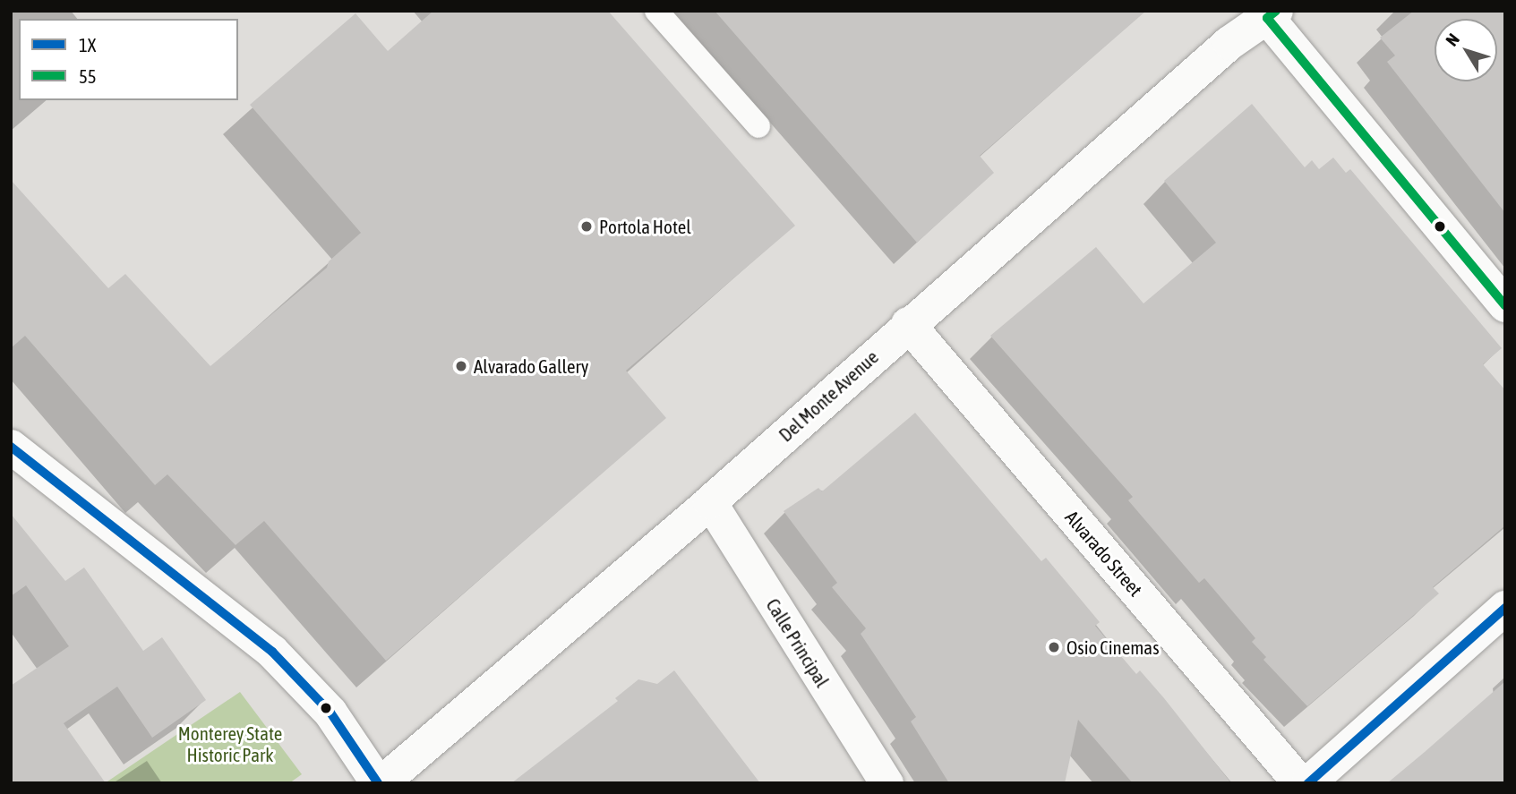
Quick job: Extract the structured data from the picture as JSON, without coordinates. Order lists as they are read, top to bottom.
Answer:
{
  "streets": {
    "main road": ["Del Monte Avenue", "Alvarado Street"],
    "street": ["Calle Principal"]
  },
  "crossings": [
    ["Del Monte Avenue", "Alvarado Street"],
    ["Del Monte Avenue", "Calle Principal"]
  ],
  "parks": ["Monterey State Historic Park"],
  "places": ["Portola Hotel", "Alvarado Gallery", "Osio Cinemas"],
  "lines": ["transit line 55", "transit line 1X"],
  "legend": ["1X", "55"],
  "north": "top left"
}
